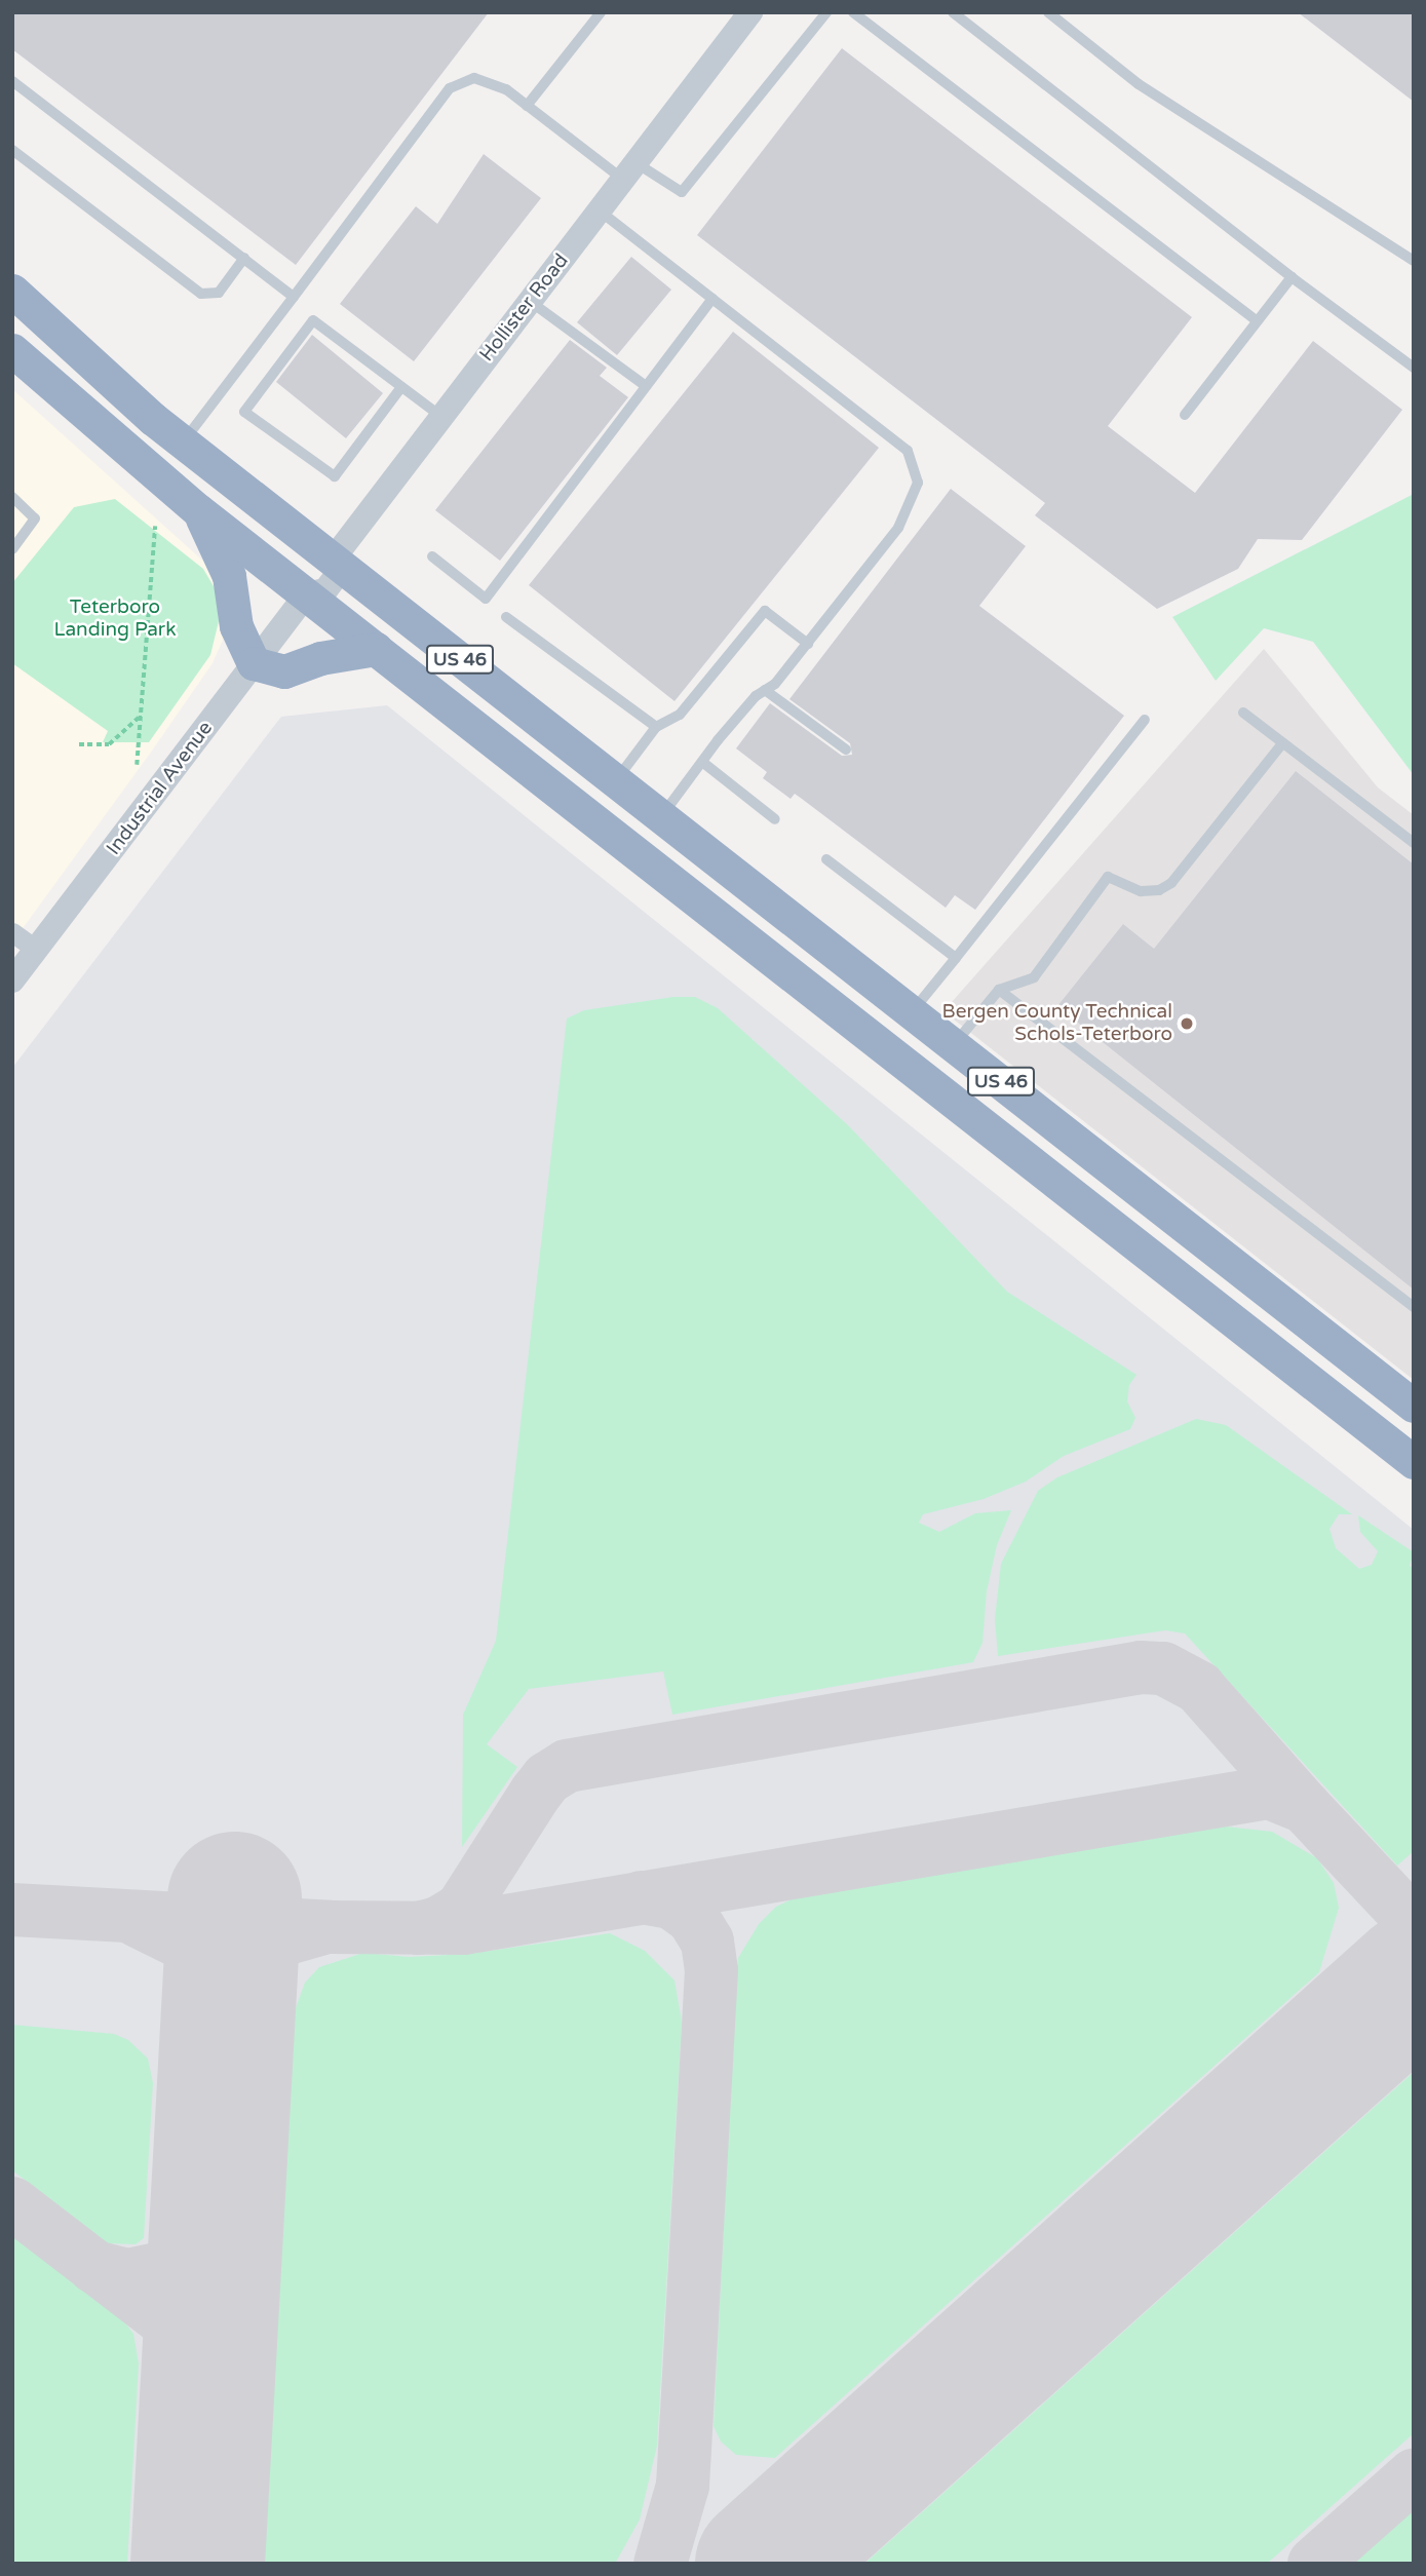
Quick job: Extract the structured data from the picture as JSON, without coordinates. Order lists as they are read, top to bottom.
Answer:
{
  "streets": {
    "highway": ["US 46"],
    "street": ["Hollister Road", "Industrial Avenue"]
  },
  "crossings": [
    ["Hollister Road", "US 46"],
    ["Hollister Road", "Industrial Avenue"],
    ["US 46", "Industrial Avenue"]
  ],
  "parks": ["Teterboro Landing Park"],
  "places": ["Bergen County Technical Schols-Teterboro"]
}
